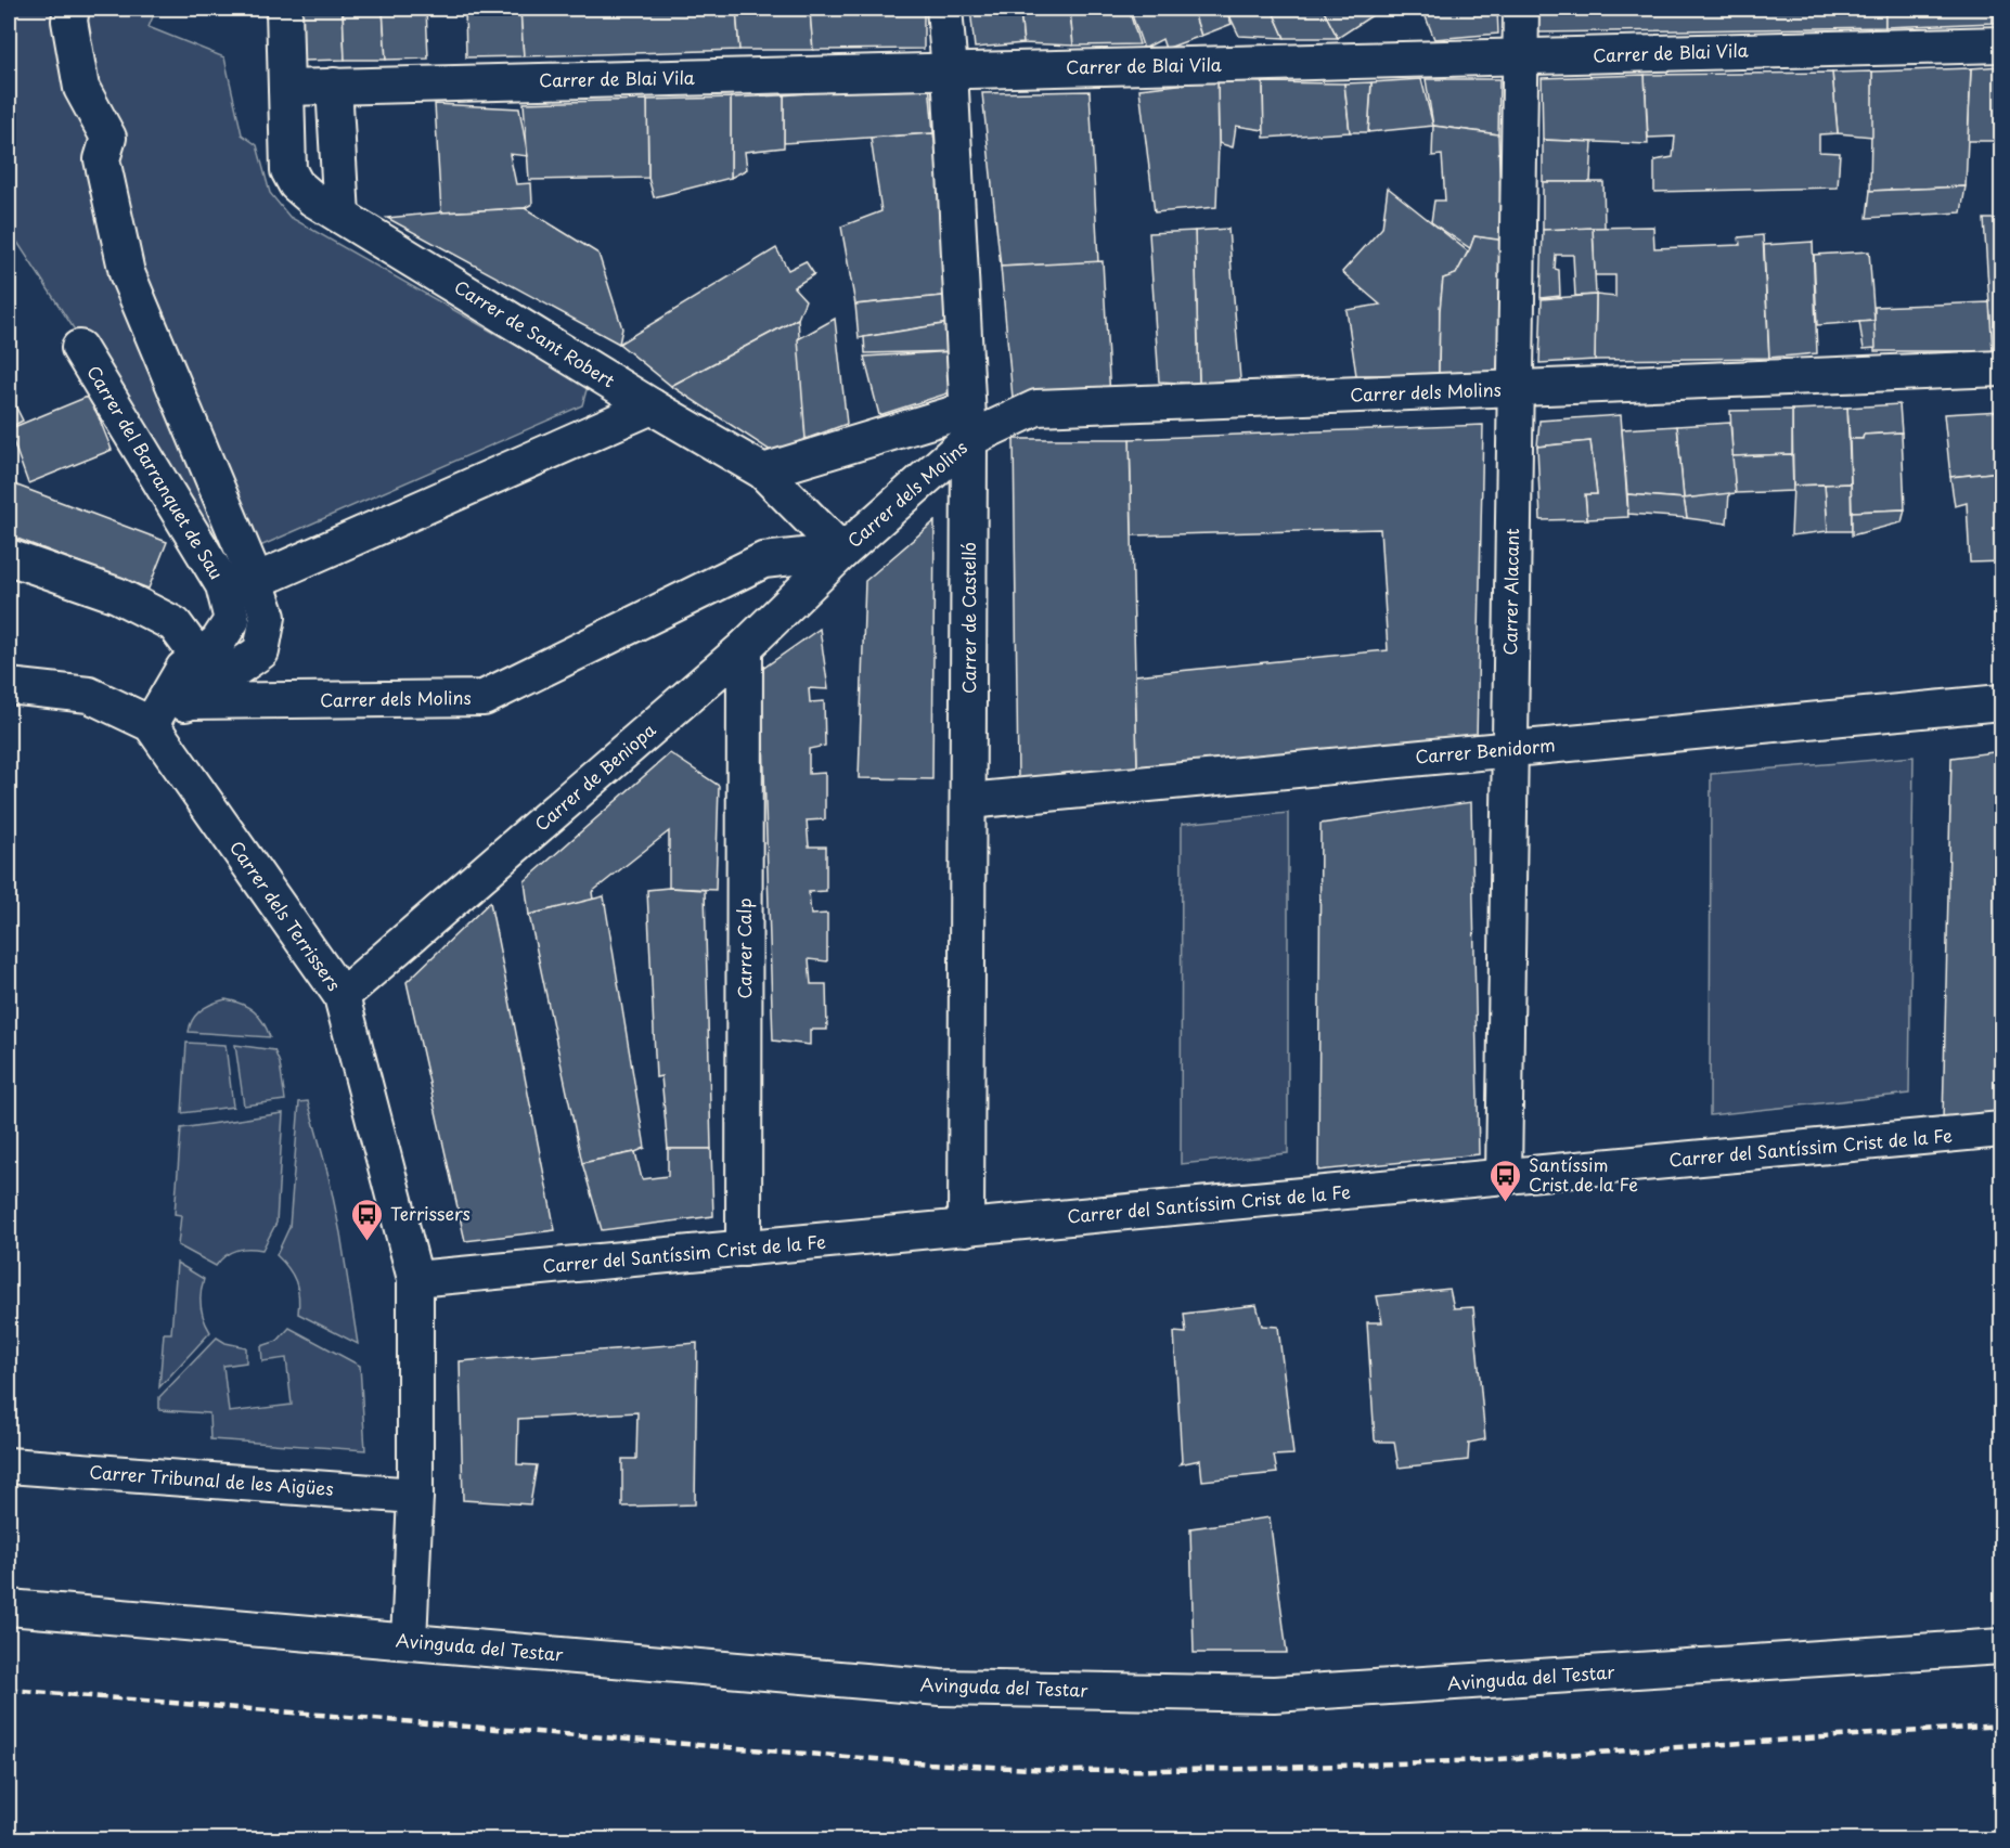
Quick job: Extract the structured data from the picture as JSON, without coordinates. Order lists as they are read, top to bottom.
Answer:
{
  "streets": {
    "street": [
      "Carrer de Blai Vila",
      "Carrer de Sant Robert",
      "Carrer dels Molins",
      "Carrer del Barranquet de Sau",
      "Carrer Alacant",
      "Carrer de Castelló",
      "Carrer Benidorm",
      "Carrer de Beniopa",
      "Carrer dels Terrissers",
      "Carrer Calp",
      "Carrer del Santíssim Crist de la Fe",
      "Carrer Tribunal de les Aigües",
      "Avinguda del Testar"
    ]
  },
  "crossings": [
    ["Carrer de Blai Vila", "Carrer de Sant Robert"],
    ["Carrer de Blai Vila", "Carrer Alacant"],
    ["Carrer de Blai Vila", "Carrer de Castelló"],
    ["Carrer de Sant Robert", "Carrer dels Molins"],
    ["Carrer de Sant Robert", "Carrer de Beniopa"],
    ["Carrer dels Molins", "Carrer Alacant"],
    ["Carrer dels Molins", "Carrer de Castelló"],
    ["Carrer dels Molins", "Carrer de Beniopa"],
    ["Carrer del Barranquet de Sau", "Carrer dels Terrissers"],
    ["Carrer Alacant", "Carrer Benidorm"],
    ["Carrer Alacant", "Carrer del Santíssim Crist de la Fe"],
    ["Carrer de Castelló", "Carrer Benidorm"],
    ["Carrer de Castelló", "Carrer del Santíssim Crist de la Fe"],
    ["Carrer de Beniopa", "Carrer dels Terrissers"],
    ["Carrer de Beniopa", "Carrer Calp"],
    ["Carrer dels Terrissers", "Carrer del Santíssim Crist de la Fe"],
    ["Carrer dels Terrissers", "Carrer Tribunal de les Aigües"],
    ["Carrer dels Terrissers", "Avinguda del Testar"],
    ["Carrer Calp", "Carrer del Santíssim Crist de la Fe"]
  ],
  "places": {
    "bus stop": ["Santíssim Crist de la Fe", "Terrissers"]
  }
}
